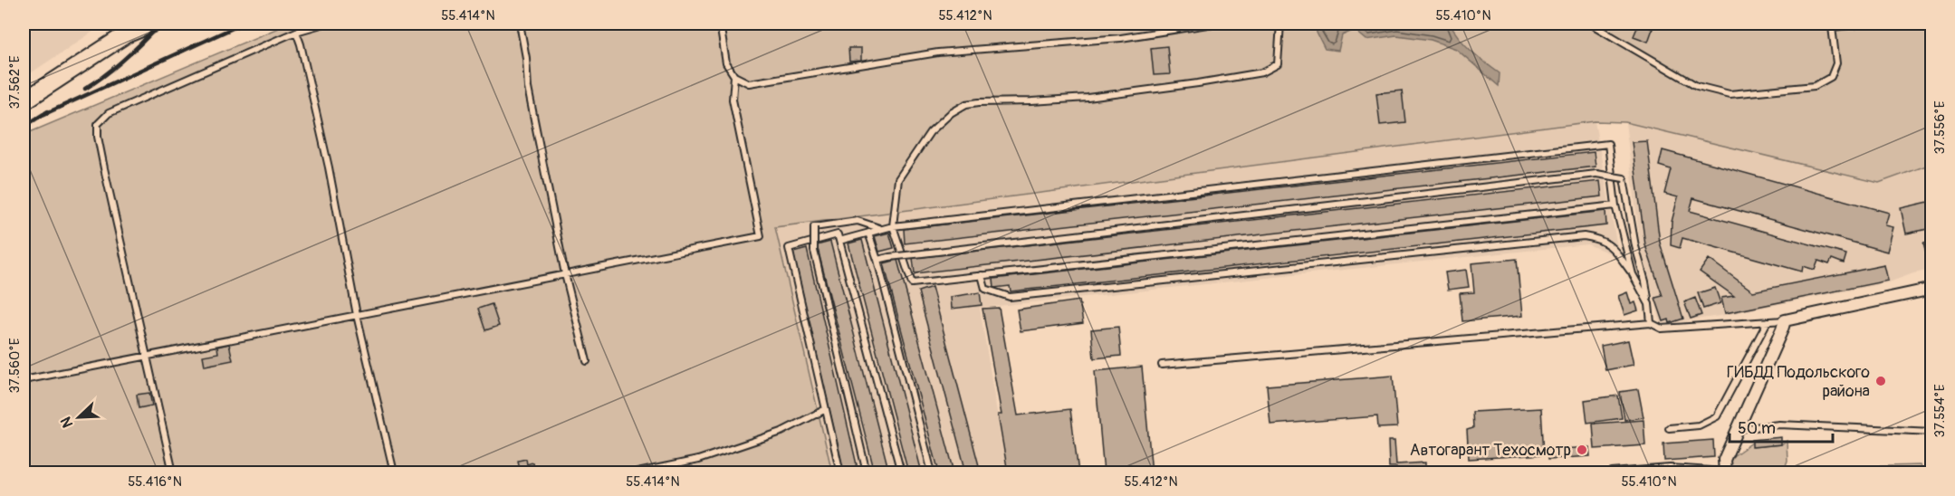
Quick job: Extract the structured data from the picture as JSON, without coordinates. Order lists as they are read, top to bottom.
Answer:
{
  "places": ["ГИБДД Подольского района", "Автогарант Техосмотр"],
  "scale_bar": "50 m",
  "north": "bottom left",
  "coordinates": [
    "55.414°N",
    "55.412°N",
    "55.410°N",
    "37.562°E",
    "37.556°E",
    "37.560°E",
    "37.554°E",
    "55.416°N"
  ]
}
